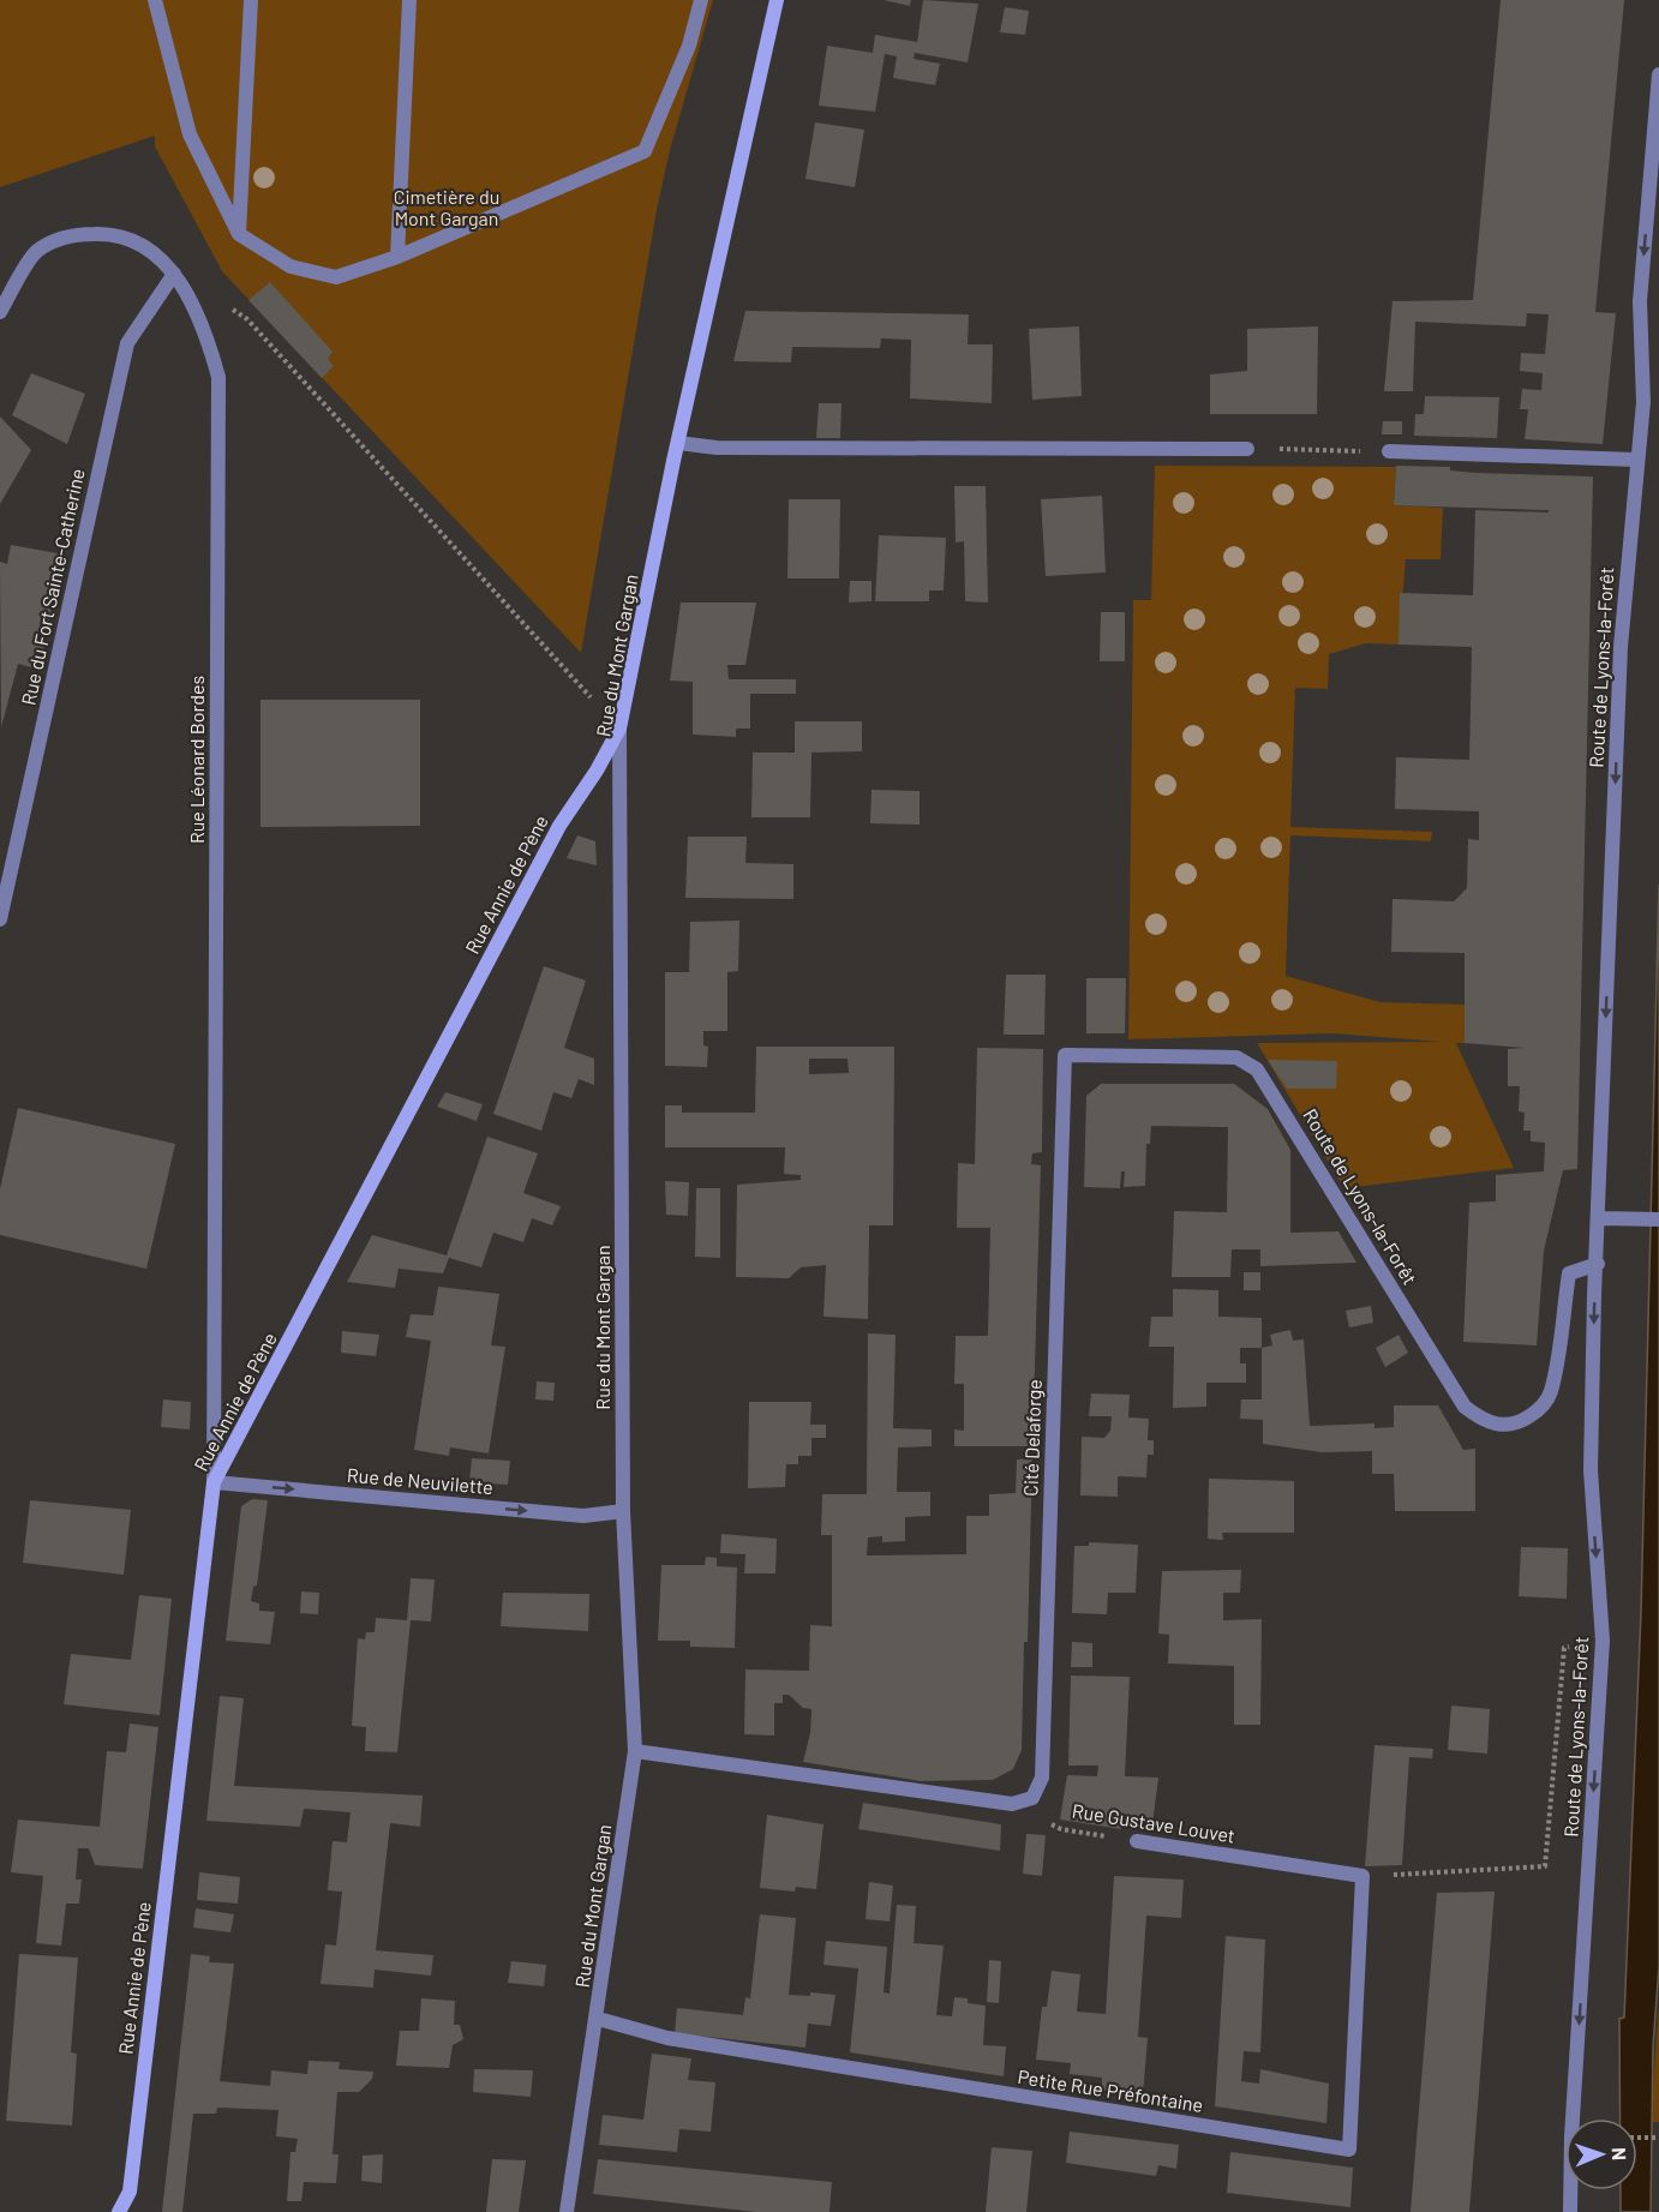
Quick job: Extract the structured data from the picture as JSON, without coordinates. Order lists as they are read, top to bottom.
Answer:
{
  "streets": {
    "street": [
      "Rue du Fort Sainte-Catherine",
      "Rue du Mont Gargan",
      "Route de Lyons-la-Forêt",
      "Rue Léonard Bordes",
      "Rue Annie de Pène",
      "Cité Delaforge",
      "Rue de Neuvilette",
      "Rue Gustave Louvet",
      "Petite Rue Préfontaine"
    ]
  },
  "crossings": [
    ["Rue du Fort Sainte-Catherine", "Rue Léonard Bordes"],
    ["Rue du Mont Gargan", "Rue Annie de Pène"],
    ["Rue du Mont Gargan", "Rue de Neuvilette"],
    ["Rue du Mont Gargan", "Petite Rue Préfontaine"],
    ["Route de Lyons-la-Forêt", "Cité Delaforge"],
    ["Rue Léonard Bordes", "Rue Annie de Pène"],
    ["Rue Léonard Bordes", "Rue de Neuvilette"],
    ["Rue Annie de Pène", "Rue de Neuvilette"],
    ["Cité Delaforge", "Rue Gustave Louvet"],
    ["Rue Gustave Louvet", "Petite Rue Préfontaine"]
  ],
  "one_way": ["Route de Lyons-la-Forêt", "Rue de Neuvilette"],
  "parks": ["Cimetière du Mont Gargan"],
  "north": "right"
}
